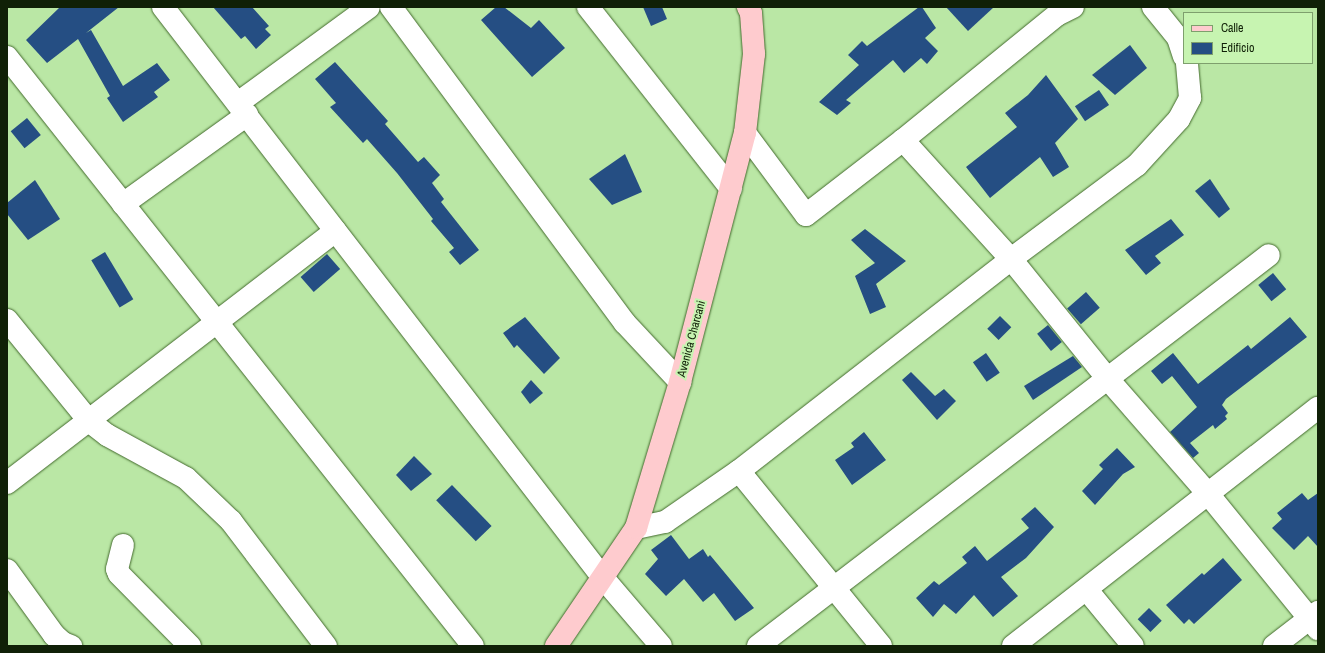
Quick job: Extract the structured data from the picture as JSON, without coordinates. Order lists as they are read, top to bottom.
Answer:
{
  "streets": {
    "main road": ["Avenida Charcani"]
  },
  "legend": ["Calle", "Edificio"]
}
